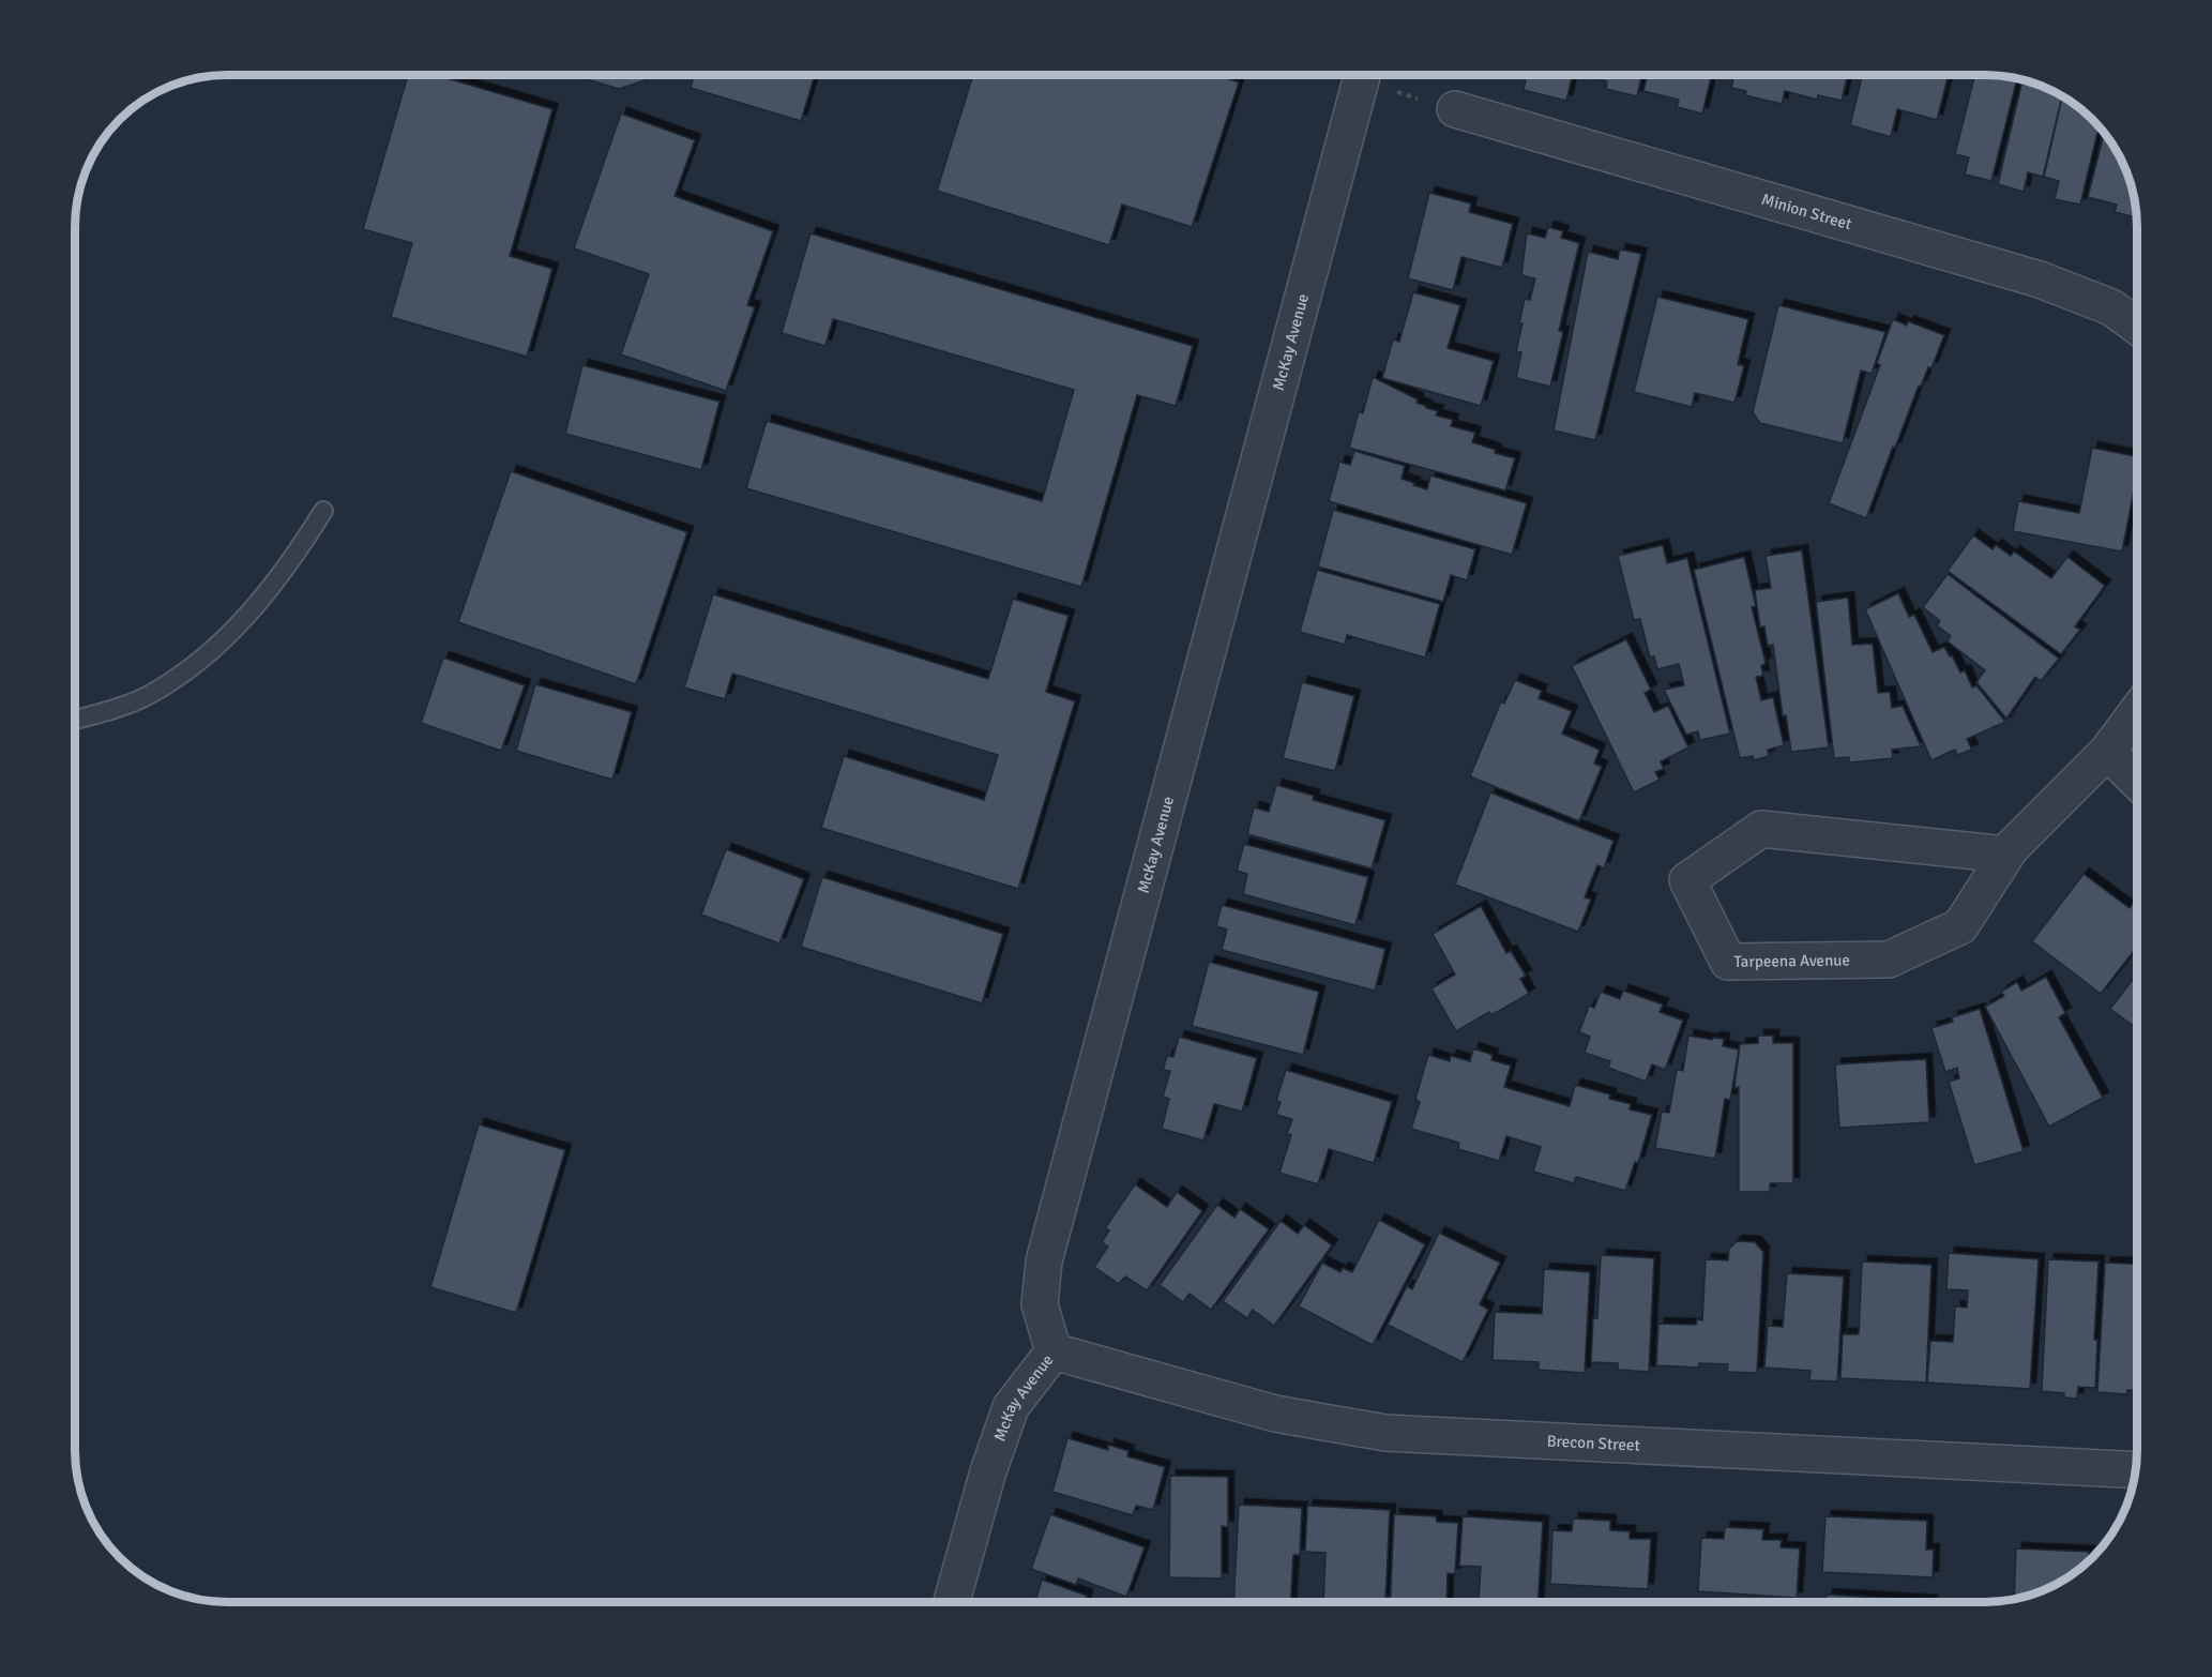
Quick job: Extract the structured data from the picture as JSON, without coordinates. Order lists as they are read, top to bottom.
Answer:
{
  "streets": {
    "street": [
      "Minion Street",
      "McKay Avenue",
      "Tarpeena Avenue",
      "Brecon Street"
    ]
  },
  "crossings": [
    ["McKay Avenue", "Brecon Street"]
  ]
}
